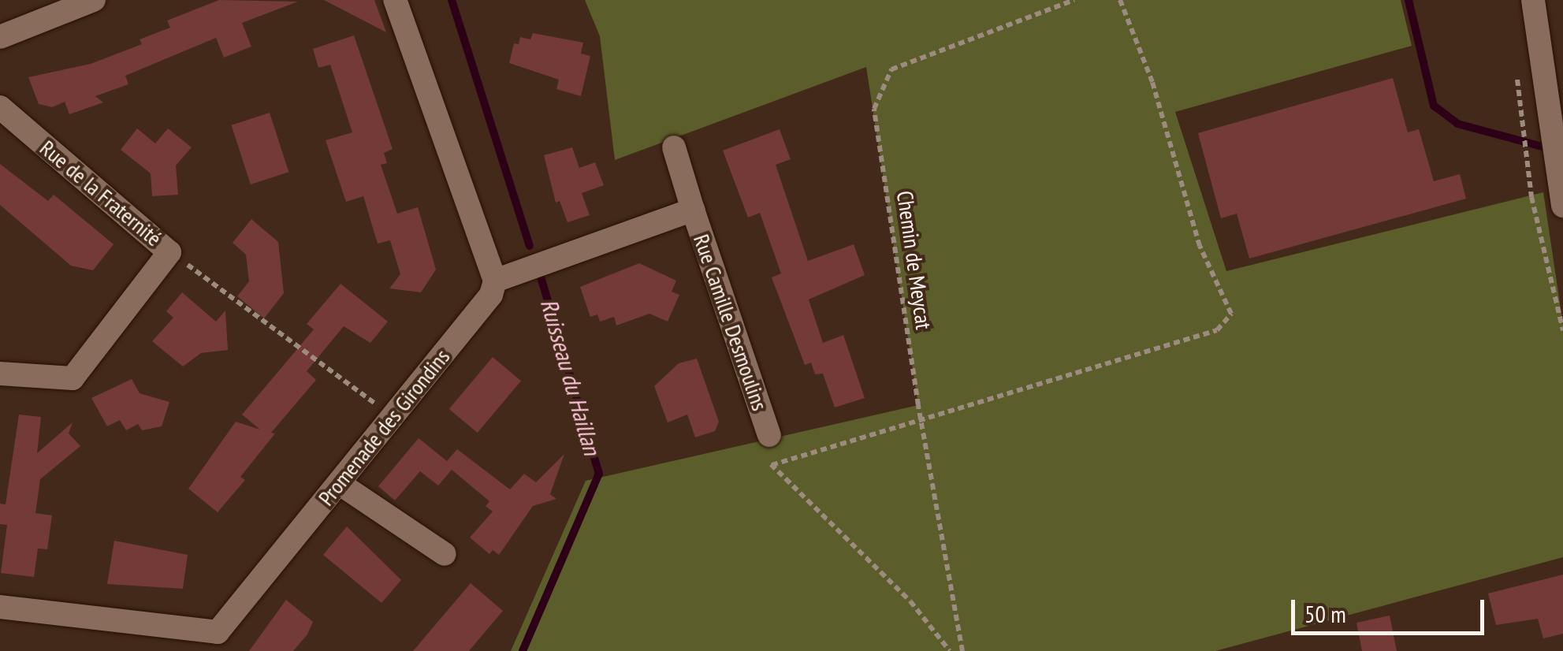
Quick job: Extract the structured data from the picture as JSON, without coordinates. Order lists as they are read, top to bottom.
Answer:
{
  "streets": {
    "street": ["Rue de la Fraternité", "Rue Camille Desmoulins", "Promenade des Girondins"],
    "path": ["Chemin de Meycat"]
  },
  "crossings": [
    ["Rue Camille Desmoulins", "Promenade des Girondins"]
  ],
  "water": ["Ruisseau du Haillan"],
  "scale_bar": "50 m"
}
